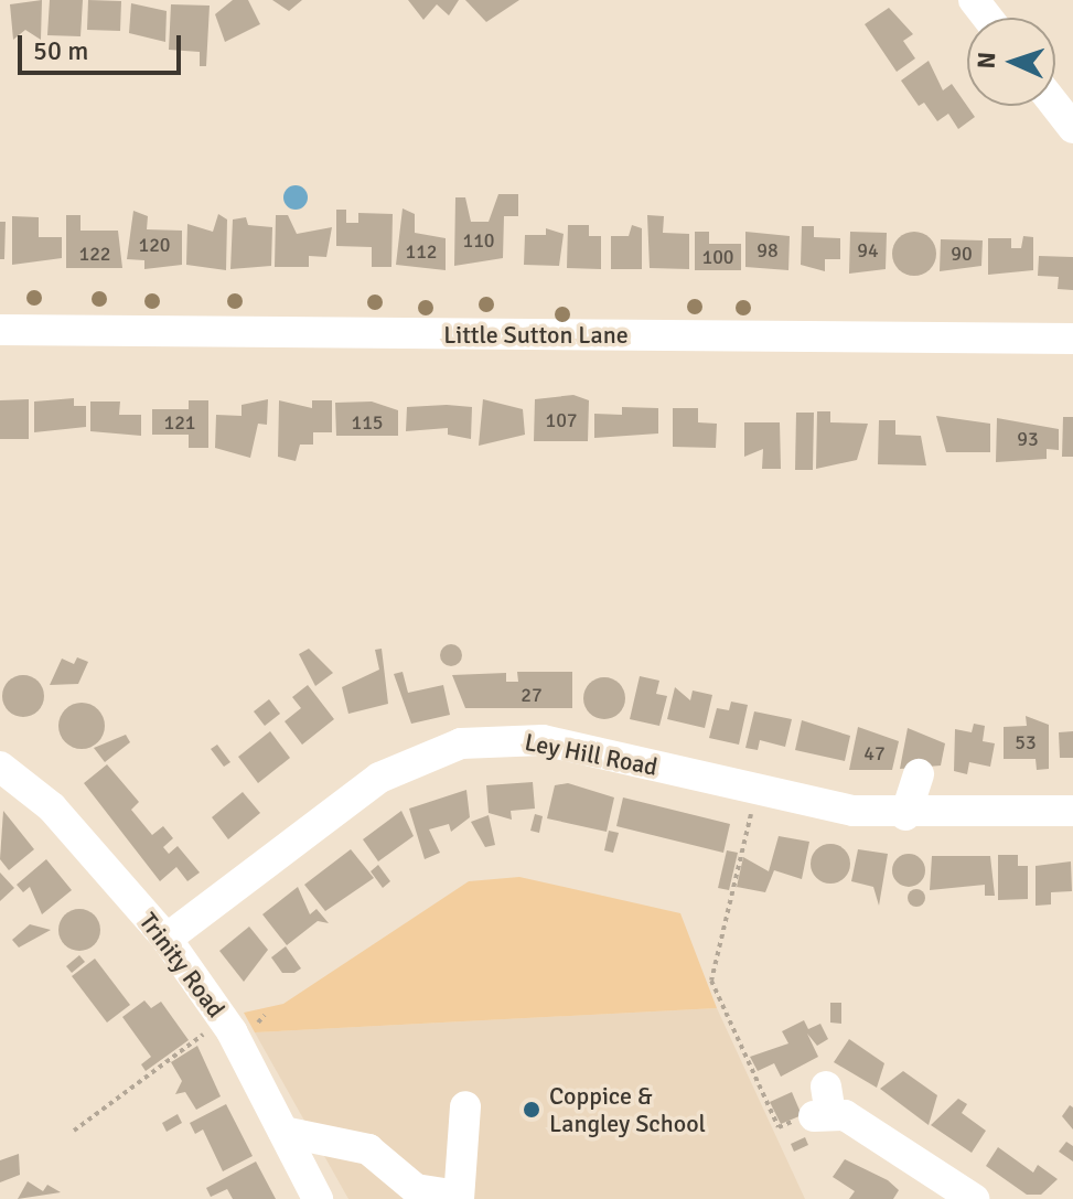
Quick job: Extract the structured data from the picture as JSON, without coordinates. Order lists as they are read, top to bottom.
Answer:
{
  "streets": {
    "street": ["Little Sutton Lane", "Ley Hill Road", "Trinity Road"]
  },
  "crossings": [
    ["Ley Hill Road", "Trinity Road"]
  ],
  "places": ["Coppice & Langley School"],
  "house_numbers": [
    "110",
    "120",
    "98",
    "94",
    "112",
    "122",
    "90",
    "100",
    "107",
    "121",
    "115",
    "93",
    "27",
    "53",
    "47"
  ],
  "scale_bar": "50 m",
  "north": "left"
}
